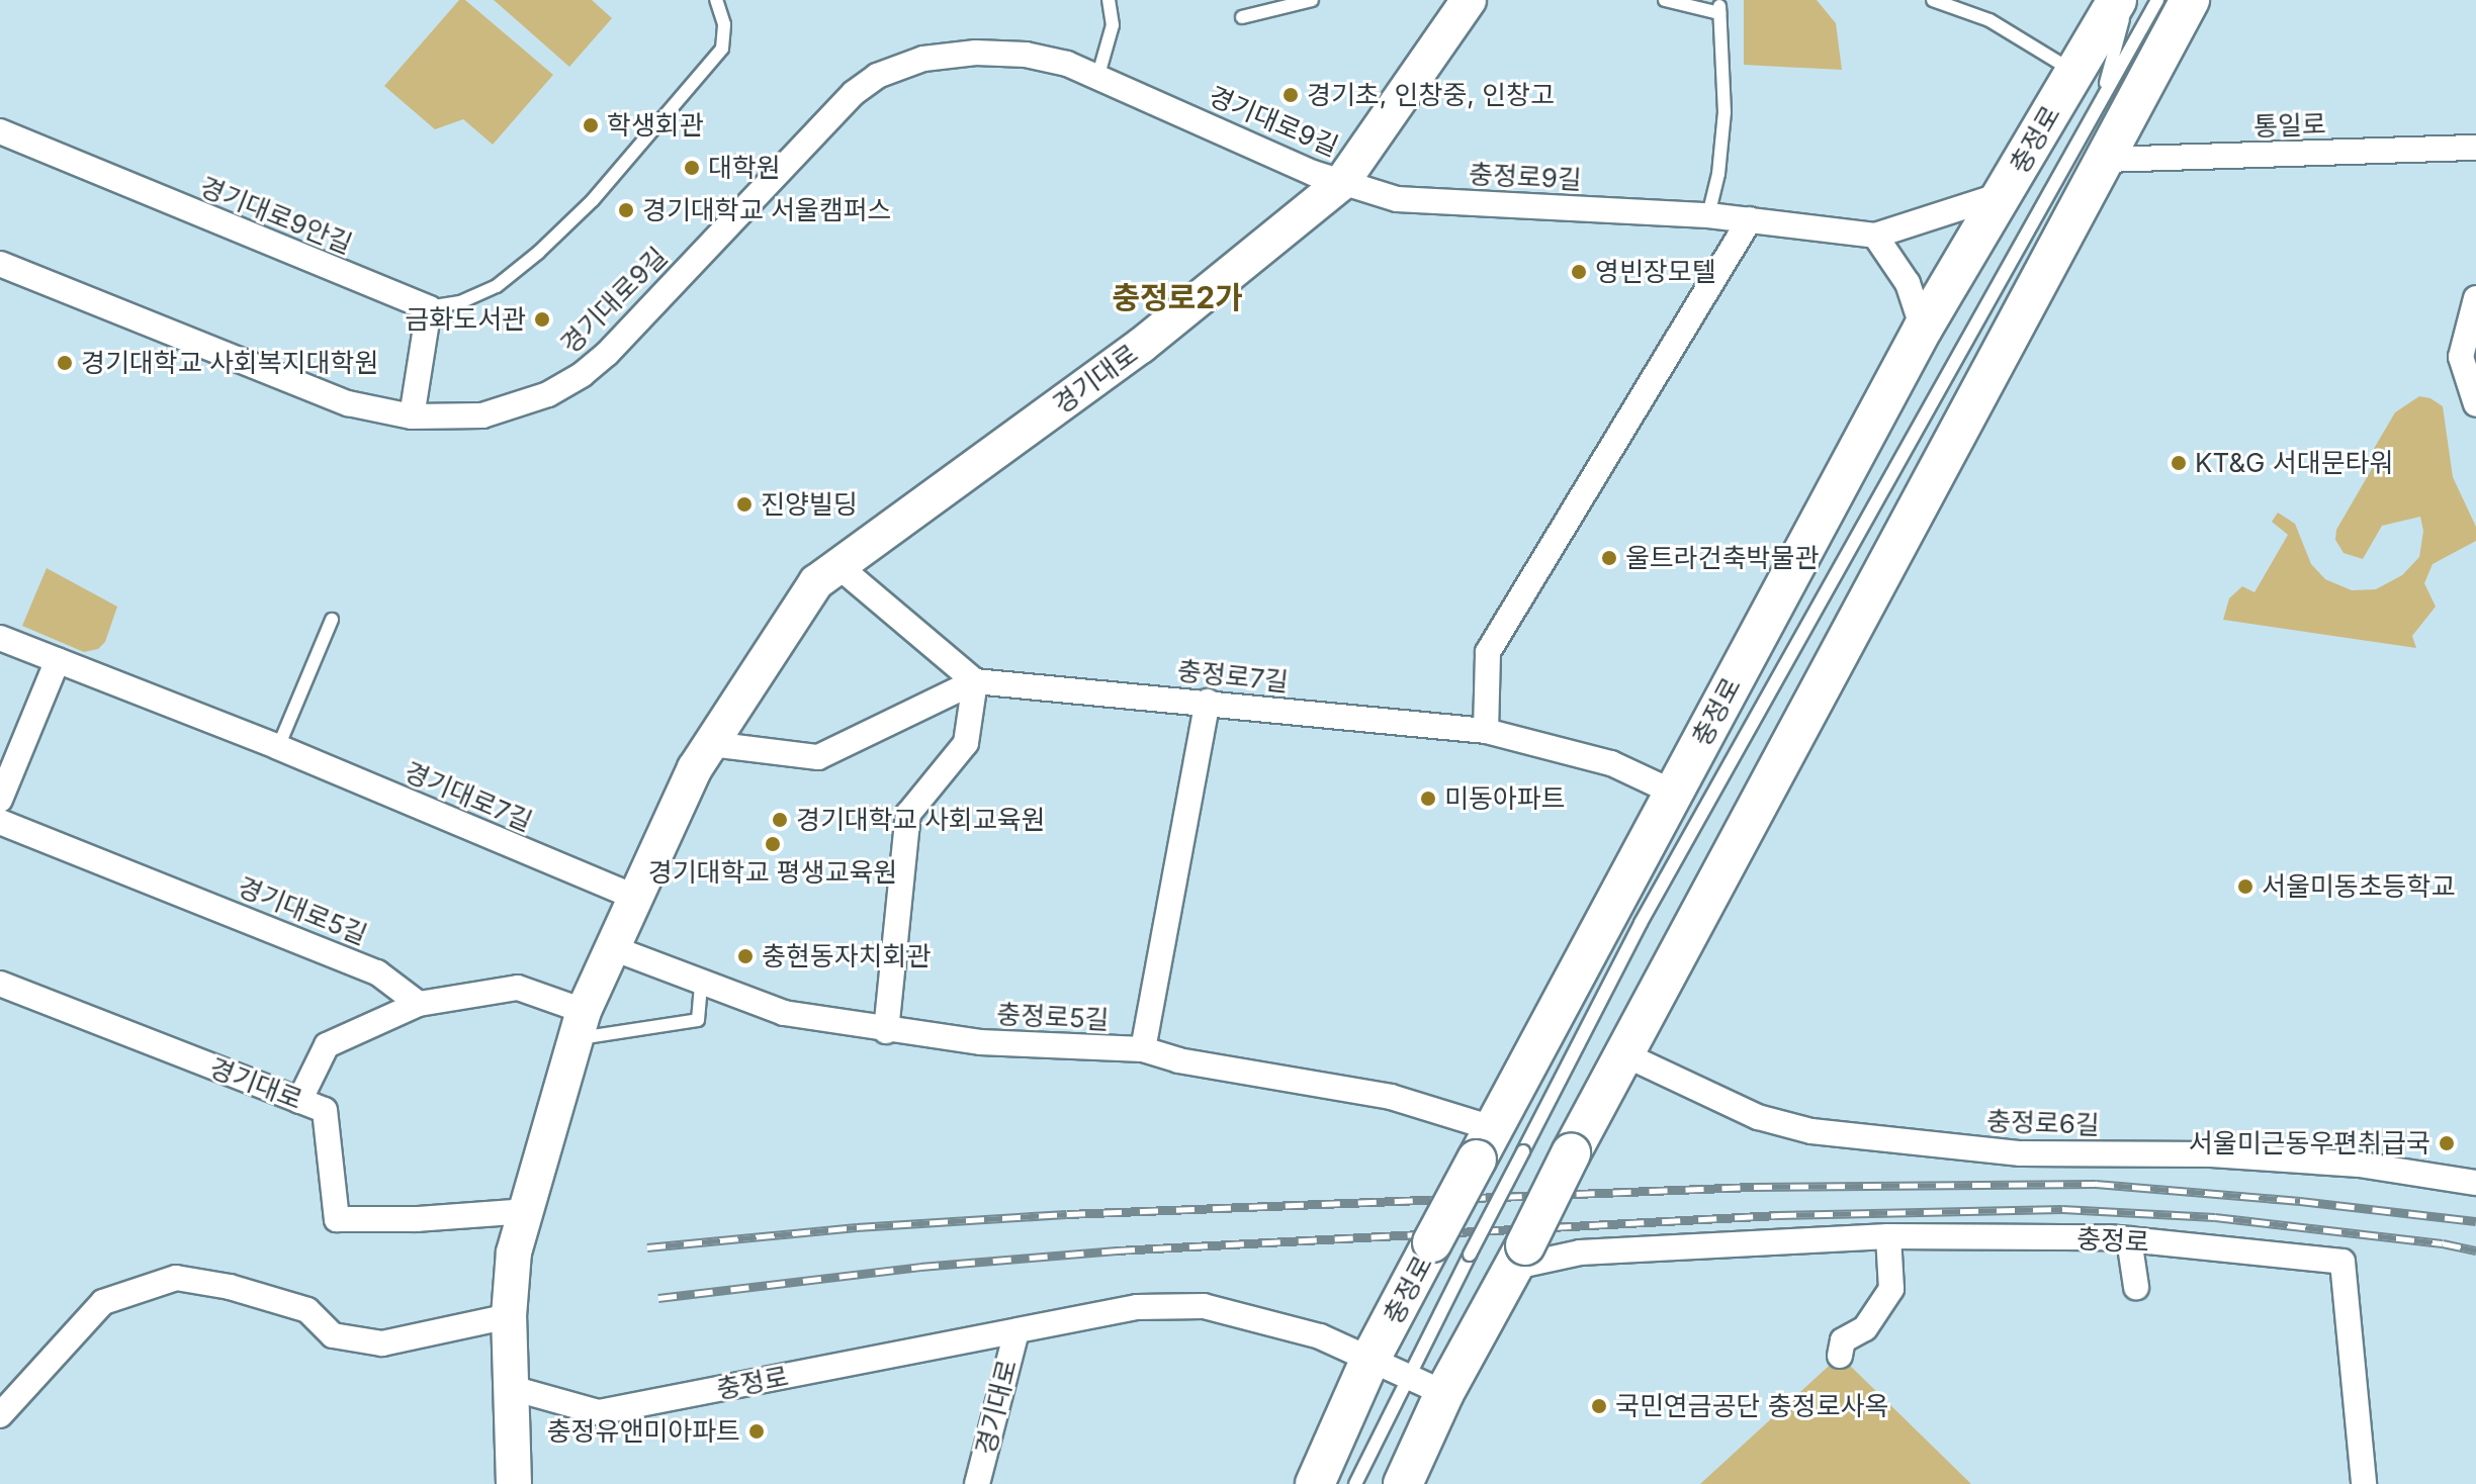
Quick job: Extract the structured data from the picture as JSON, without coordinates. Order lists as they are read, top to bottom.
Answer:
{
  "streets": {
    "main road": ["충정로", "경기대로"],
    "street": [
      "경기대로9길",
      "통일로",
      "충정로9길",
      "경기대로9안길",
      "충정로7길",
      "경기대로7길",
      "경기대로5길",
      "충정로5길",
      "충정로6길"
    ]
  },
  "crossings": [
    ["경기대로9길", "충정로9길"],
    ["경기대로9길", "경기대로"],
    ["충정로", "충정로9길"],
    ["충정로", "경기대로"],
    ["충정로", "충정로7길"],
    ["충정로", "충정로5길"],
    ["충정로9길", "경기대로"],
    ["경기대로", "경기대로7길"],
    ["경기대로", "충정로5길"]
  ],
  "districts": ["충정로2가"],
  "places": [
    "경기초, 인창중, 인창고",
    "학생회관",
    "대학원",
    "경기대학교 서울캠퍼스",
    "영빈장모텔",
    "금화도서관",
    "경기대학교 사회복지대학원",
    "KT&G 서대문타워",
    "진양빌딩",
    "울트라건축박물관",
    "미동아파트",
    "경기대학교 사회교육원",
    "경기대학교 평생교육원",
    "서울미동초등학교",
    "충현동자치회관",
    "서울미근동우편취급국",
    "국민연금공단 충정로사옥",
    "충정유앤미아파트"
  ]
}
